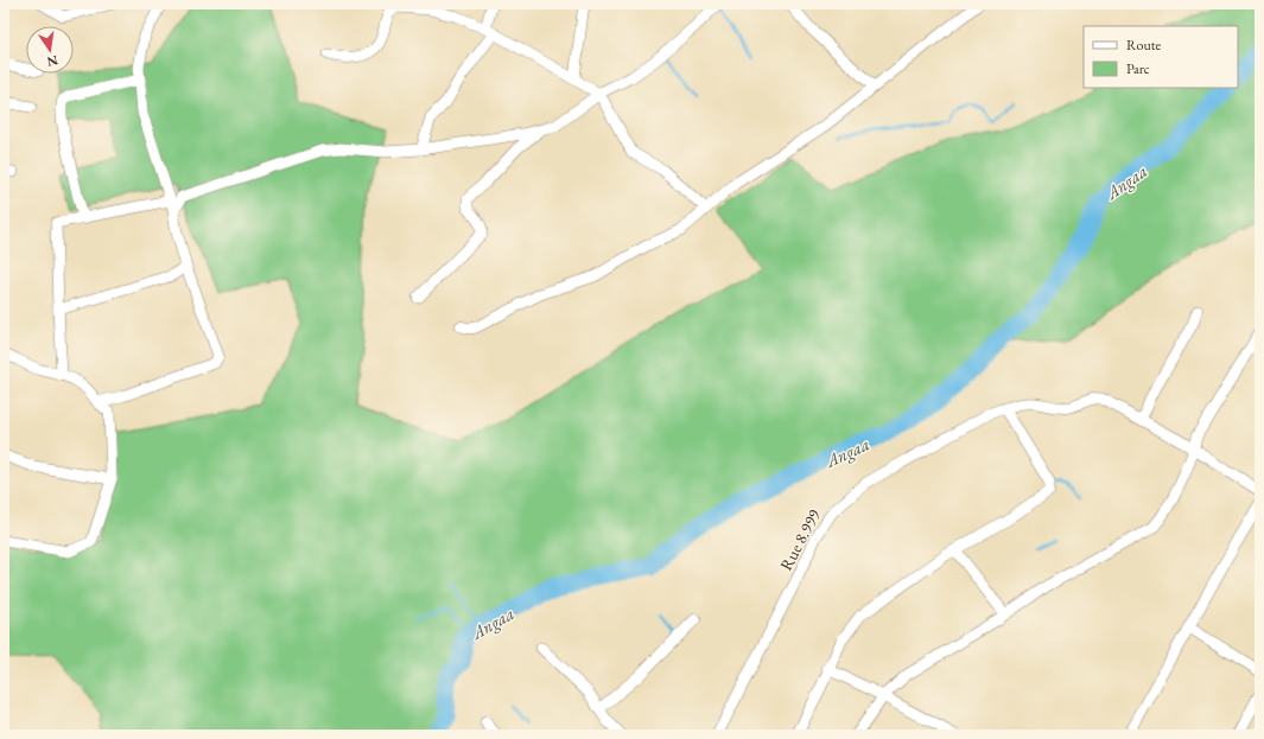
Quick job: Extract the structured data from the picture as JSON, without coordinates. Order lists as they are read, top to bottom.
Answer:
{
  "streets": {
    "street": ["Rue 8.999"]
  },
  "water": ["Angaa"],
  "legend": ["Route", "Parc"],
  "north": "bottom"
}
